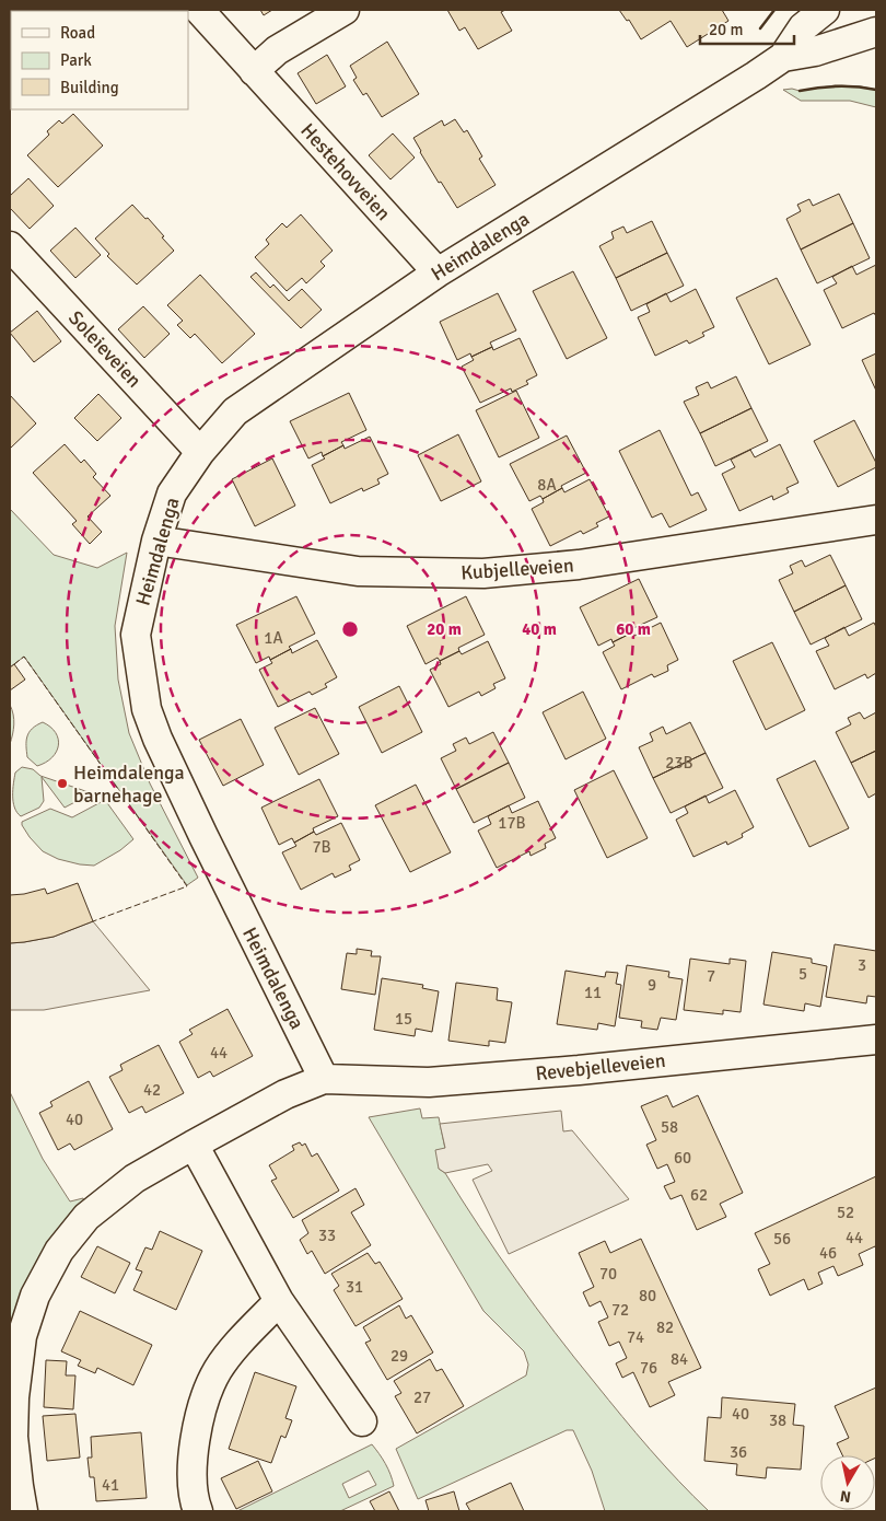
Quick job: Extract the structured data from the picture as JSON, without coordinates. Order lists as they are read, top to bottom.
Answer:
{
  "streets": {
    "street": [
      "Hestehovveien",
      "Heimdalenga",
      "Soleieveien",
      "Kubjelleveien",
      "Revebjelleveien"
    ]
  },
  "crossings": [
    ["Hestehovveien", "Heimdalenga"],
    ["Heimdalenga", "Soleieveien"],
    ["Heimdalenga", "Kubjelleveien"],
    ["Heimdalenga", "Revebjelleveien"]
  ],
  "places": ["Heimdalenga barnehage"],
  "house_numbers": [
    "8A",
    "1A",
    "23B",
    "17B",
    "7B",
    "3",
    "5",
    "7",
    "9",
    "11",
    "15",
    "44",
    "42",
    "40",
    "58",
    "60",
    "62",
    "52",
    "33",
    "44",
    "56",
    "46",
    "70",
    "31",
    "80",
    "72",
    "82",
    "74",
    "29",
    "84",
    "76",
    "27",
    "40",
    "38",
    "36",
    "41"
  ],
  "legend": ["Road", "Park", "Building"],
  "scale_bar": "20 m",
  "north": "bottom",
  "rings": ["20 m", "40 m", "60 m"]
}
